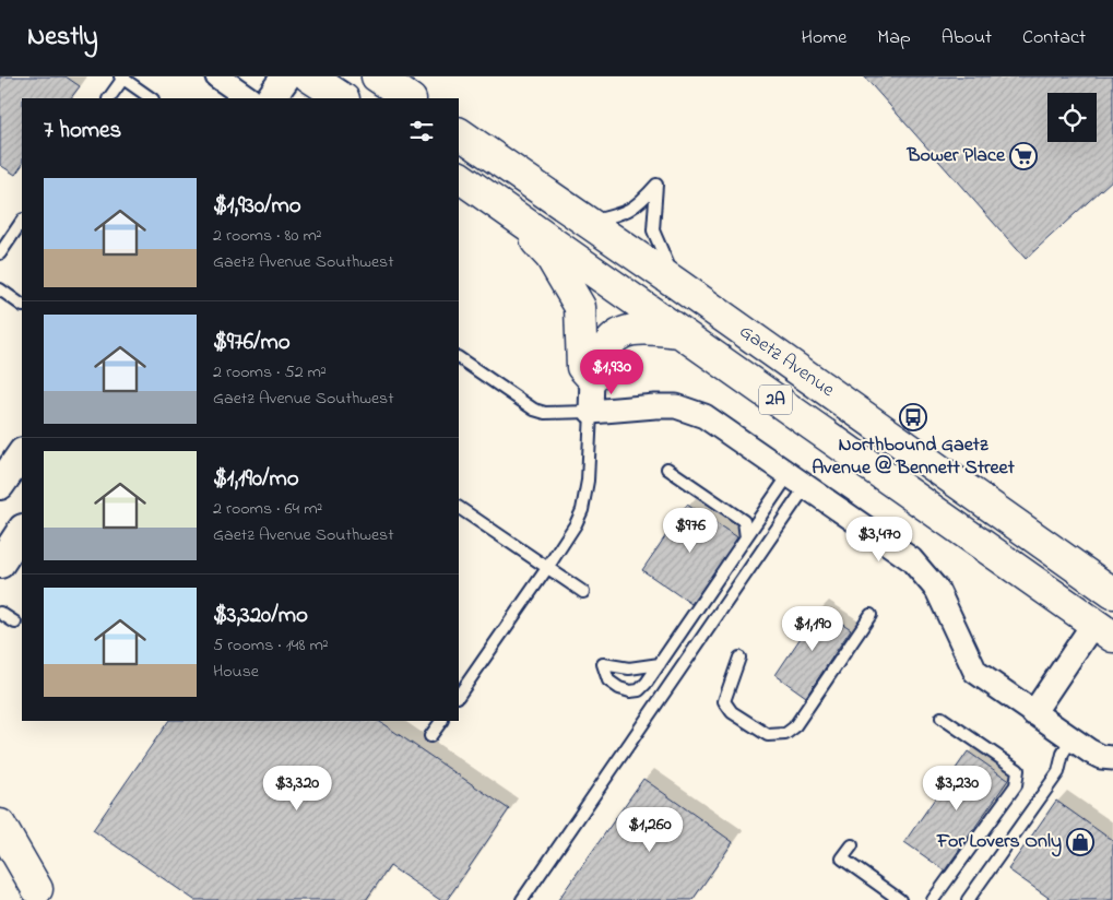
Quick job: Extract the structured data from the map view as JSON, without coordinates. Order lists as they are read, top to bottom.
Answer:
{
  "streets": {
    "main road": ["Gaetz Avenue", "2A"]
  },
  "places": {
    "supermarket": ["Bower Place"],
    "bus stop": ["Northbound Gaetz Avenue @ Bennett Street"],
    "shop": ["For Lovers Only"]
  },
  "page": {
    "header": "Nestly",
    "nav": [
      "Home",
      "Map",
      "About",
      "Contact"
    ],
    "heading": "7 homes",
    "list": [
      {
        "name": "$1,930/mo",
        "note": "2 rooms · 80 m² · Gaetz Avenue Southwest"
      },
      {
        "name": "$976/mo",
        "note": "2 rooms · 52 m² · Gaetz Avenue Southwest"
      },
      {
        "name": "$1,190/mo",
        "note": "2 rooms · 64 m² · Gaetz Avenue Southwest"
      },
      {
        "name": "$3,320/mo",
        "note": "5 rooms · 148 m² · House"
      }
    ],
    "price": [
      "$1,930",
      "$976",
      "$3,470",
      "$1,190",
      "$3,320",
      "$3,230",
      "$1,260"
    ]
  }
}
